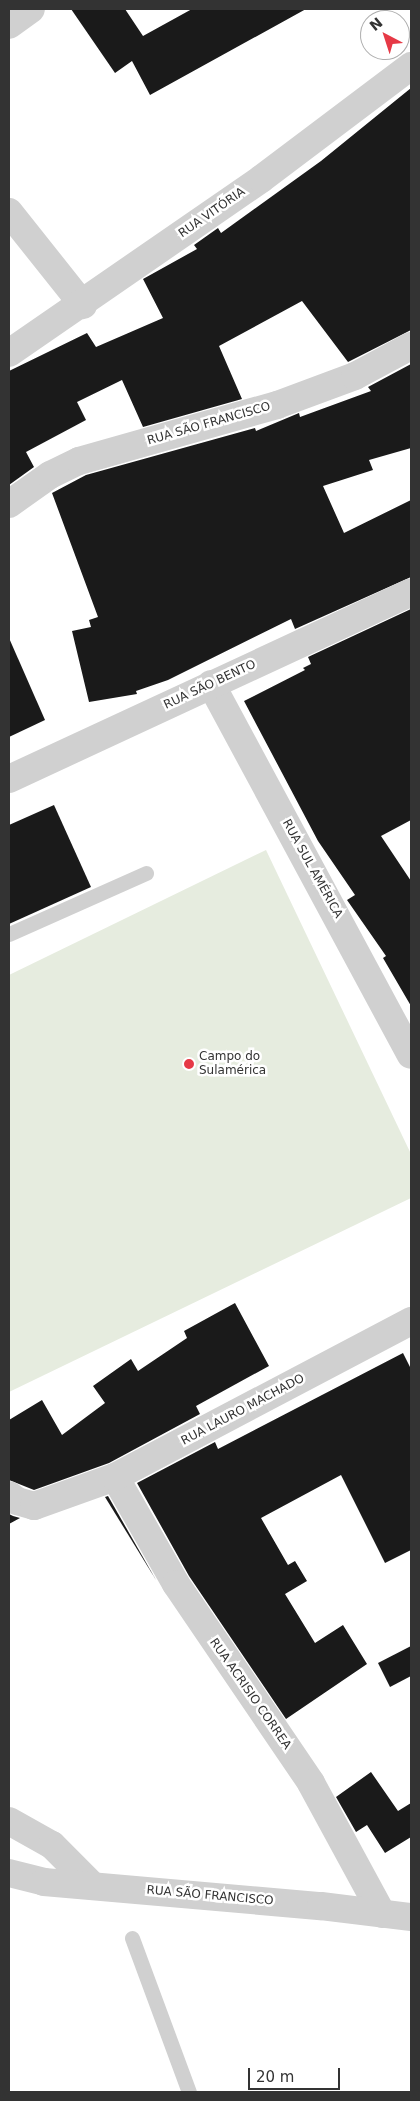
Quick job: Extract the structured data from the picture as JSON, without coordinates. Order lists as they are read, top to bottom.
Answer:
{
  "streets": {
    "street": [
      "RUA VITÓRIA",
      "RUA SÃO FRANCISCO",
      "RUA SÃO BENTO",
      "RUA SUL AMÉRICA",
      "RUA LAURO MACHADO",
      "RUA ACRISIO CORREA"
    ]
  },
  "crossings": [
    ["RUA SÃO FRANCISCO", "RUA ACRISIO CORREA"],
    ["RUA SÃO BENTO", "RUA SUL AMÉRICA"],
    ["RUA LAURO MACHADO", "RUA ACRISIO CORREA"]
  ],
  "places": ["Campo do Sulamérica"],
  "scale_bar": "20 m",
  "north": "top left"
}
